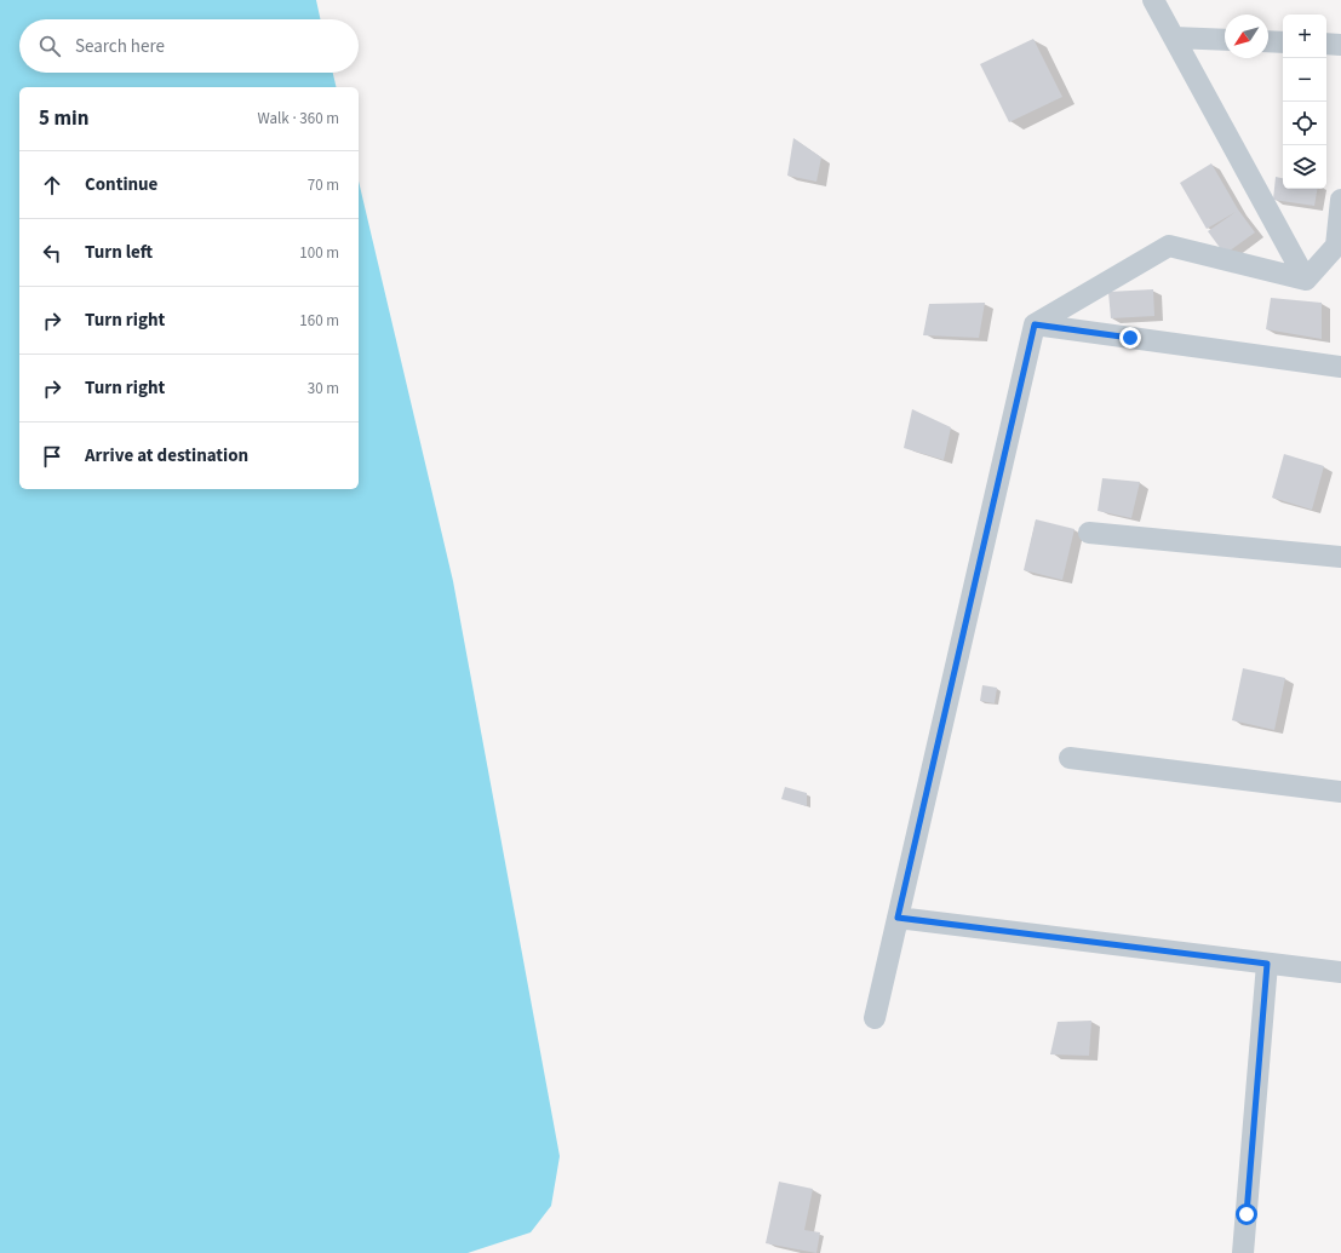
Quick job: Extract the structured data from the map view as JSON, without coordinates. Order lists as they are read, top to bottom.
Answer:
{
  "north": "bottom left",
  "page": {
    "map_buttons": ["+", "−"],
    "search": "Search here",
    "heading": ["5 min", "Walk · 360 m"],
    "list": [
      ["Continue", "70 m"],
      ["Turn left", "100 m"],
      ["Turn right", "160 m"],
      ["Turn right", "30 m"],
      "Arrive at destination"
    ]
  }
}
